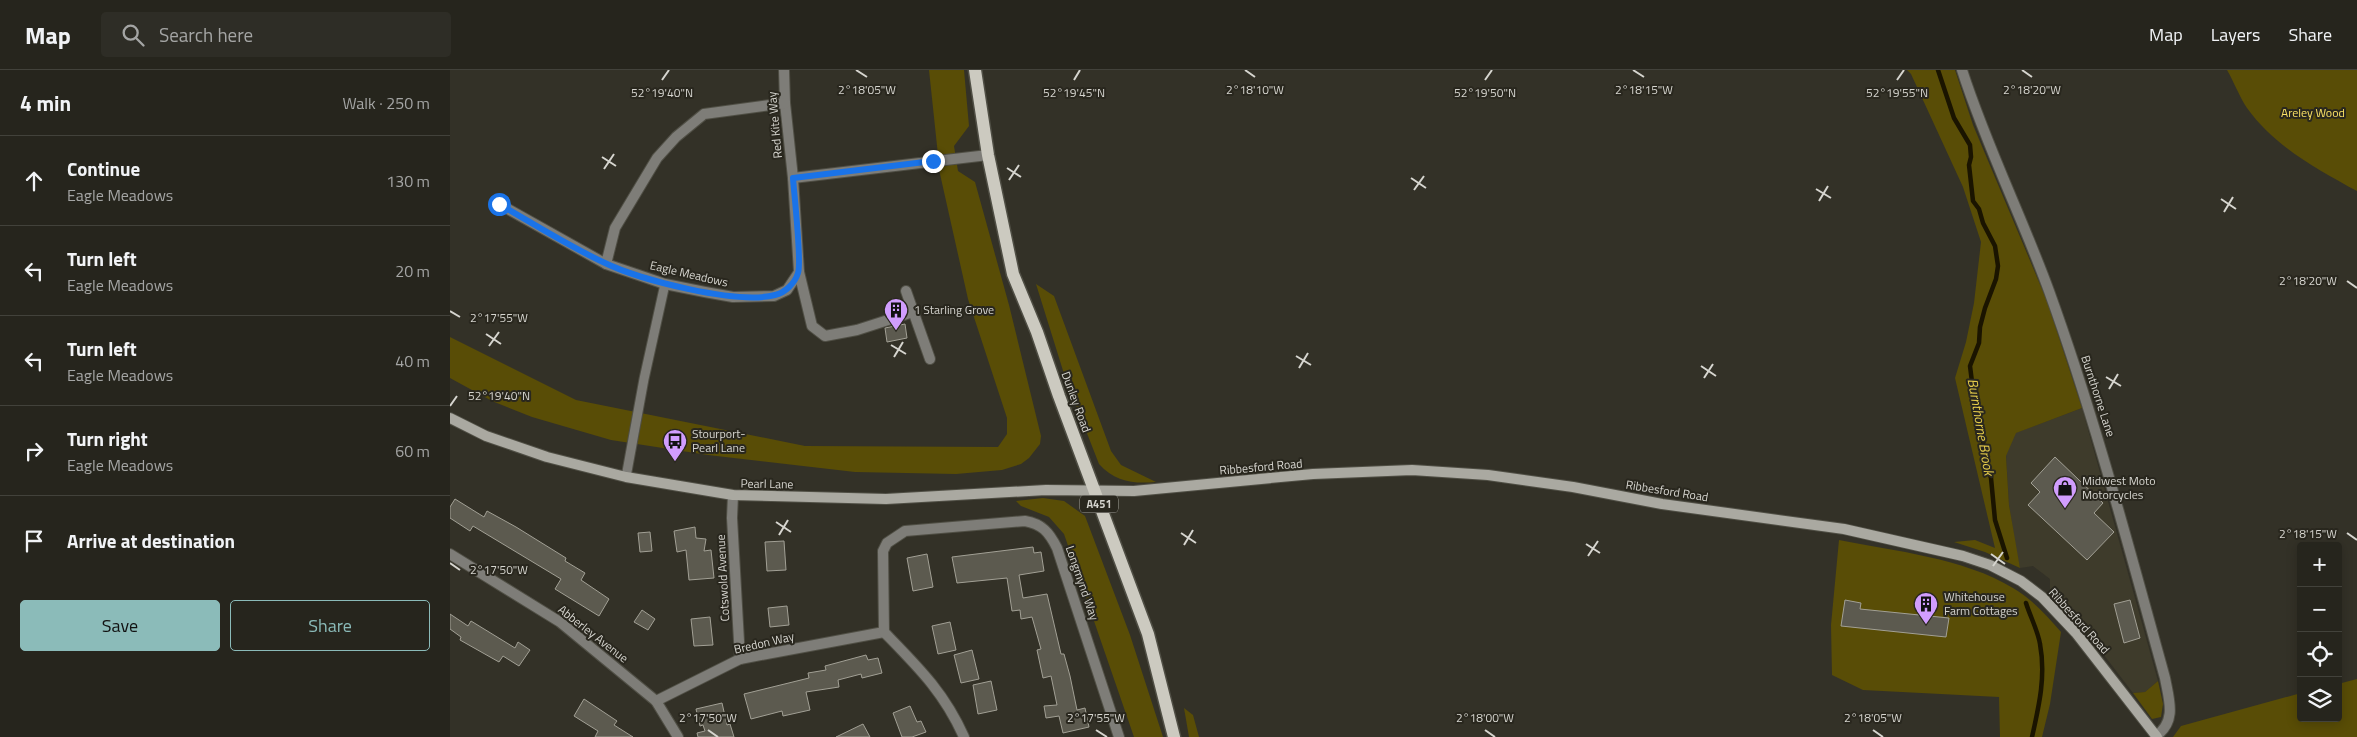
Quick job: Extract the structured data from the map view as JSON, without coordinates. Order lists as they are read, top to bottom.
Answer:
{
  "streets": {
    "main road": [
      "Dunley Road",
      "Ribbesford Road",
      "Pearl Lane",
      "A451"
    ],
    "street": [
      "Red Kite Way",
      "Eagle Meadows",
      "Burnthorne Lane",
      "Cotswold Avenue",
      "Longmynd Way",
      "Abberley Avenue",
      "Bredon Way"
    ]
  },
  "crossings": [
    ["Burnthorne Lane", "Ribbesford Road"],
    ["Dunley Road", "Ribbesford Road"],
    ["Dunley Road", "Pearl Lane"],
    ["Ribbesford Road", "Pearl Lane"],
    ["Pearl Lane", "Cotswold Avenue"],
    ["Cotswold Avenue", "Bredon Way"],
    ["Longmynd Way", "Bredon Way"],
    ["Abberley Avenue", "Bredon Way"]
  ],
  "water": ["Burnthorne Brook"],
  "parks": ["Areley Wood"],
  "places": {
    "building": ["1 Starling Grove", "Whitehouse Farm Cottages"],
    "bus stop": ["Stourport- Pearl Lane"],
    "shop": ["Midwest Moto Motorcycles"]
  },
  "page": {
    "header": "Map",
    "search": "Search here",
    "nav": ["Map", "Layers", "Share"],
    "heading": ["4 min", "Walk · 250 m"],
    "list": [
      ["Continue", "Eagle Meadows", "130 m"],
      ["Turn left", "Eagle Meadows", "20 m"],
      ["Turn left", "Eagle Meadows", "40 m"],
      ["Turn right", "Eagle Meadows", "60 m"],
      "Arrive at destination"
    ],
    "map_buttons": ["+", "−"],
    "buttons": ["Save", "Share"]
  },
  "coordinates": [
    "2°18'05\"W",
    "2°18'10\"W",
    "2°18'15\"W",
    "2°18'20\"W",
    "52°19'40\"N",
    "52°19'45\"N",
    "52°19'50\"N",
    "52°19'55\"N",
    "2°17'55\"W",
    "2°17'50\"W",
    "2°18'00\"W"
  ]
}
